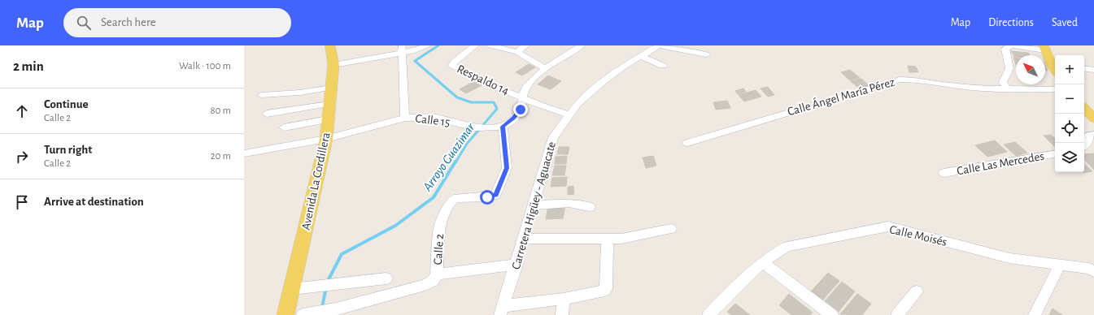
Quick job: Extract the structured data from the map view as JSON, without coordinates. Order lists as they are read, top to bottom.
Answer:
{
  "streets": {
    "main road": ["Avenida La Cordillera"],
    "street": [
      "Respaldo 14",
      "Calle Ángel María Pérez",
      "Calle 15",
      "Calle Las Mercedes",
      "Carretera Higüey - Aguacate",
      "Calle Moisés",
      "Calle 2"
    ]
  },
  "crossings": [
    ["Respaldo 14", "Carretera Higüey - Aguacate"],
    ["Calle 15", "Avenida La Cordillera"],
    ["Calle 15", "Calle 2"]
  ],
  "water": ["Arroyo Guazimar"],
  "north": "top left",
  "page": {
    "header": "Map",
    "search": "Search here",
    "nav": ["Map", "Directions", "Saved"],
    "heading": ["2 min", "Walk · 100 m"],
    "map_buttons": ["+", "−"],
    "list": [
      ["Continue", "Calle 2", "80 m"],
      ["Turn right", "Calle 2", "20 m"],
      "Arrive at destination"
    ]
  }
}
